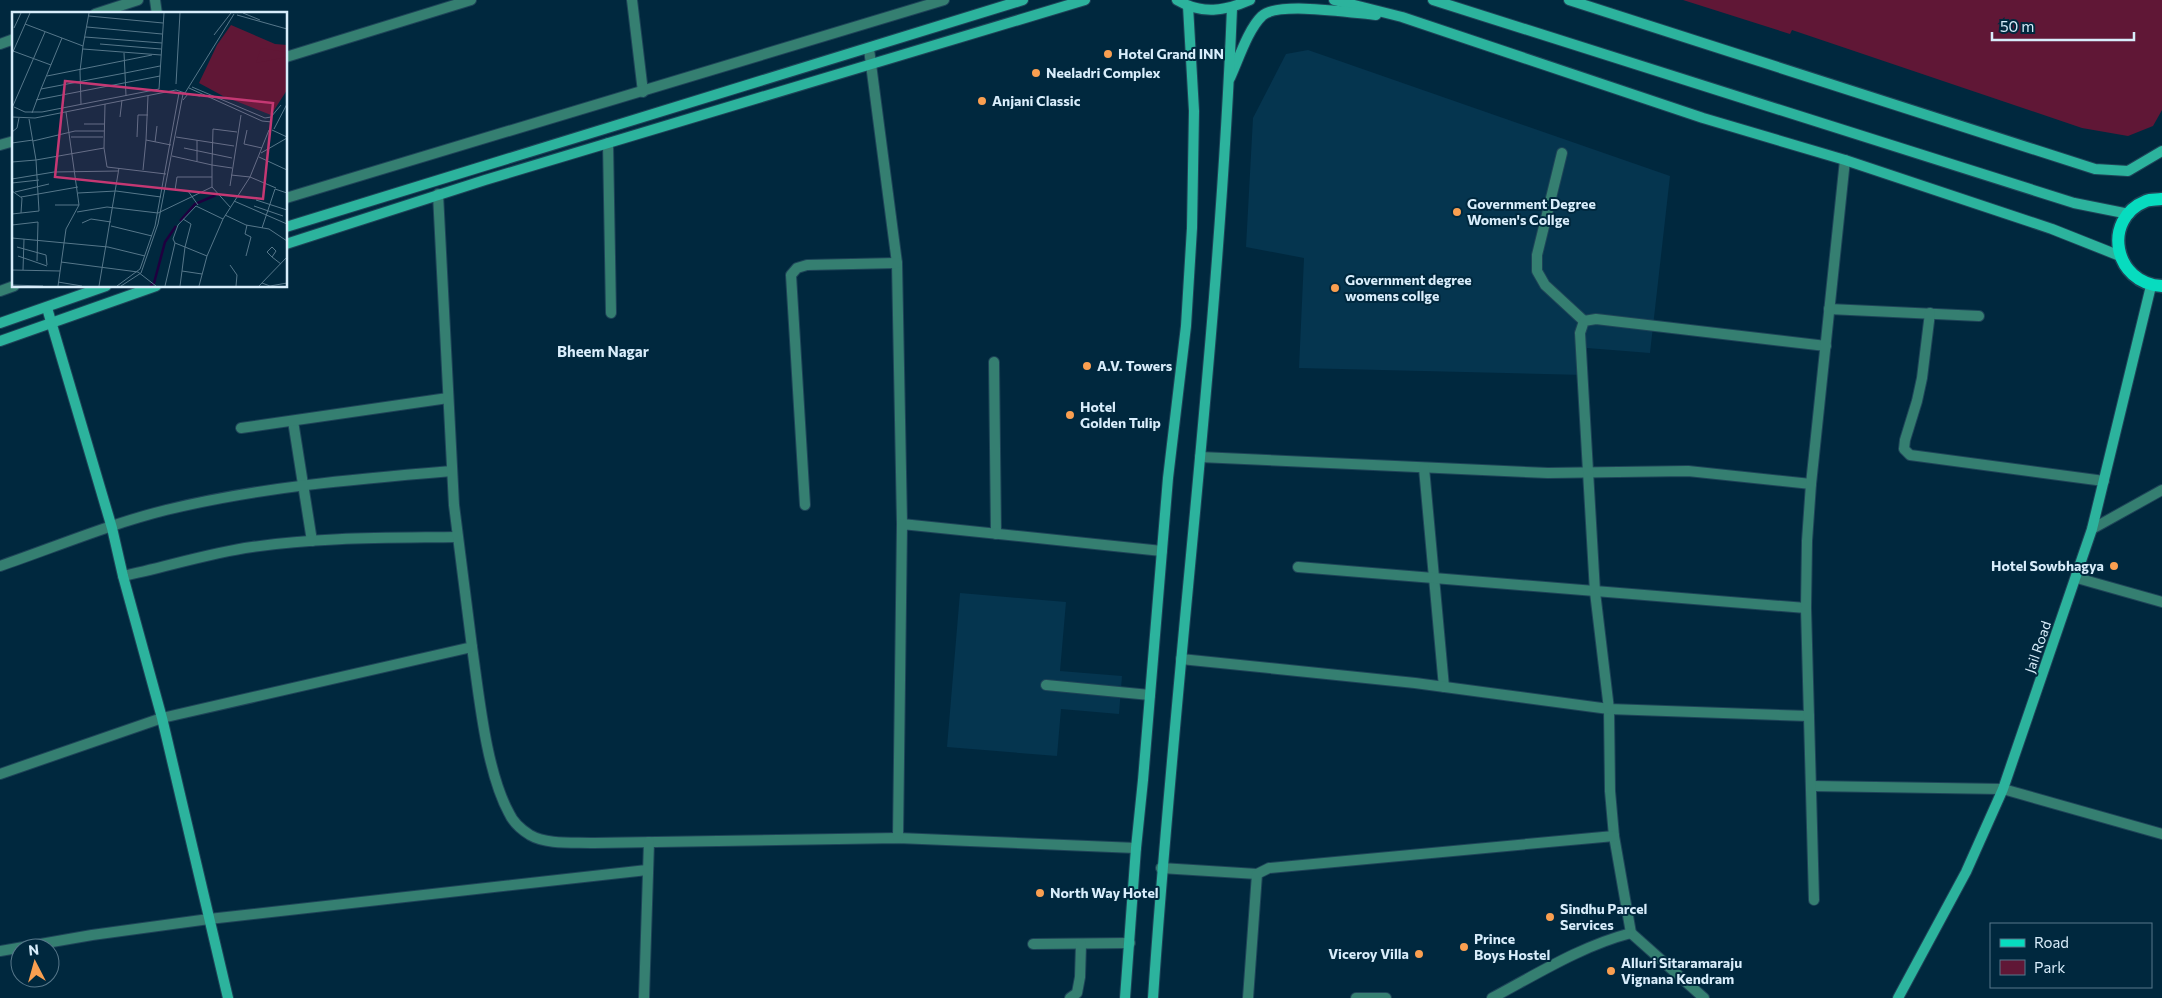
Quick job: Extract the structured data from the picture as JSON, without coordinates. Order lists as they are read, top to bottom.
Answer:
{
  "streets": {
    "street": ["Jail Road"]
  },
  "districts": ["Bheem Nagar"],
  "places": [
    "Hotel Grand INN",
    "Neeladri Complex",
    "Anjani Classic",
    "Government Degree Women's Collge",
    "Government degree womens collge",
    "A.V. Towers",
    "Hotel Golden Tulip",
    "Hotel Sowbhagya",
    "North Way Hotel",
    "Sindhu Parcel Services",
    "Prince Boys Hostel",
    "Viceroy Villa",
    "Alluri Sitaramaraju Vignana Kendram"
  ],
  "legend": ["Road", "Park"],
  "scale_bar": "50 m",
  "north": "top"
}
